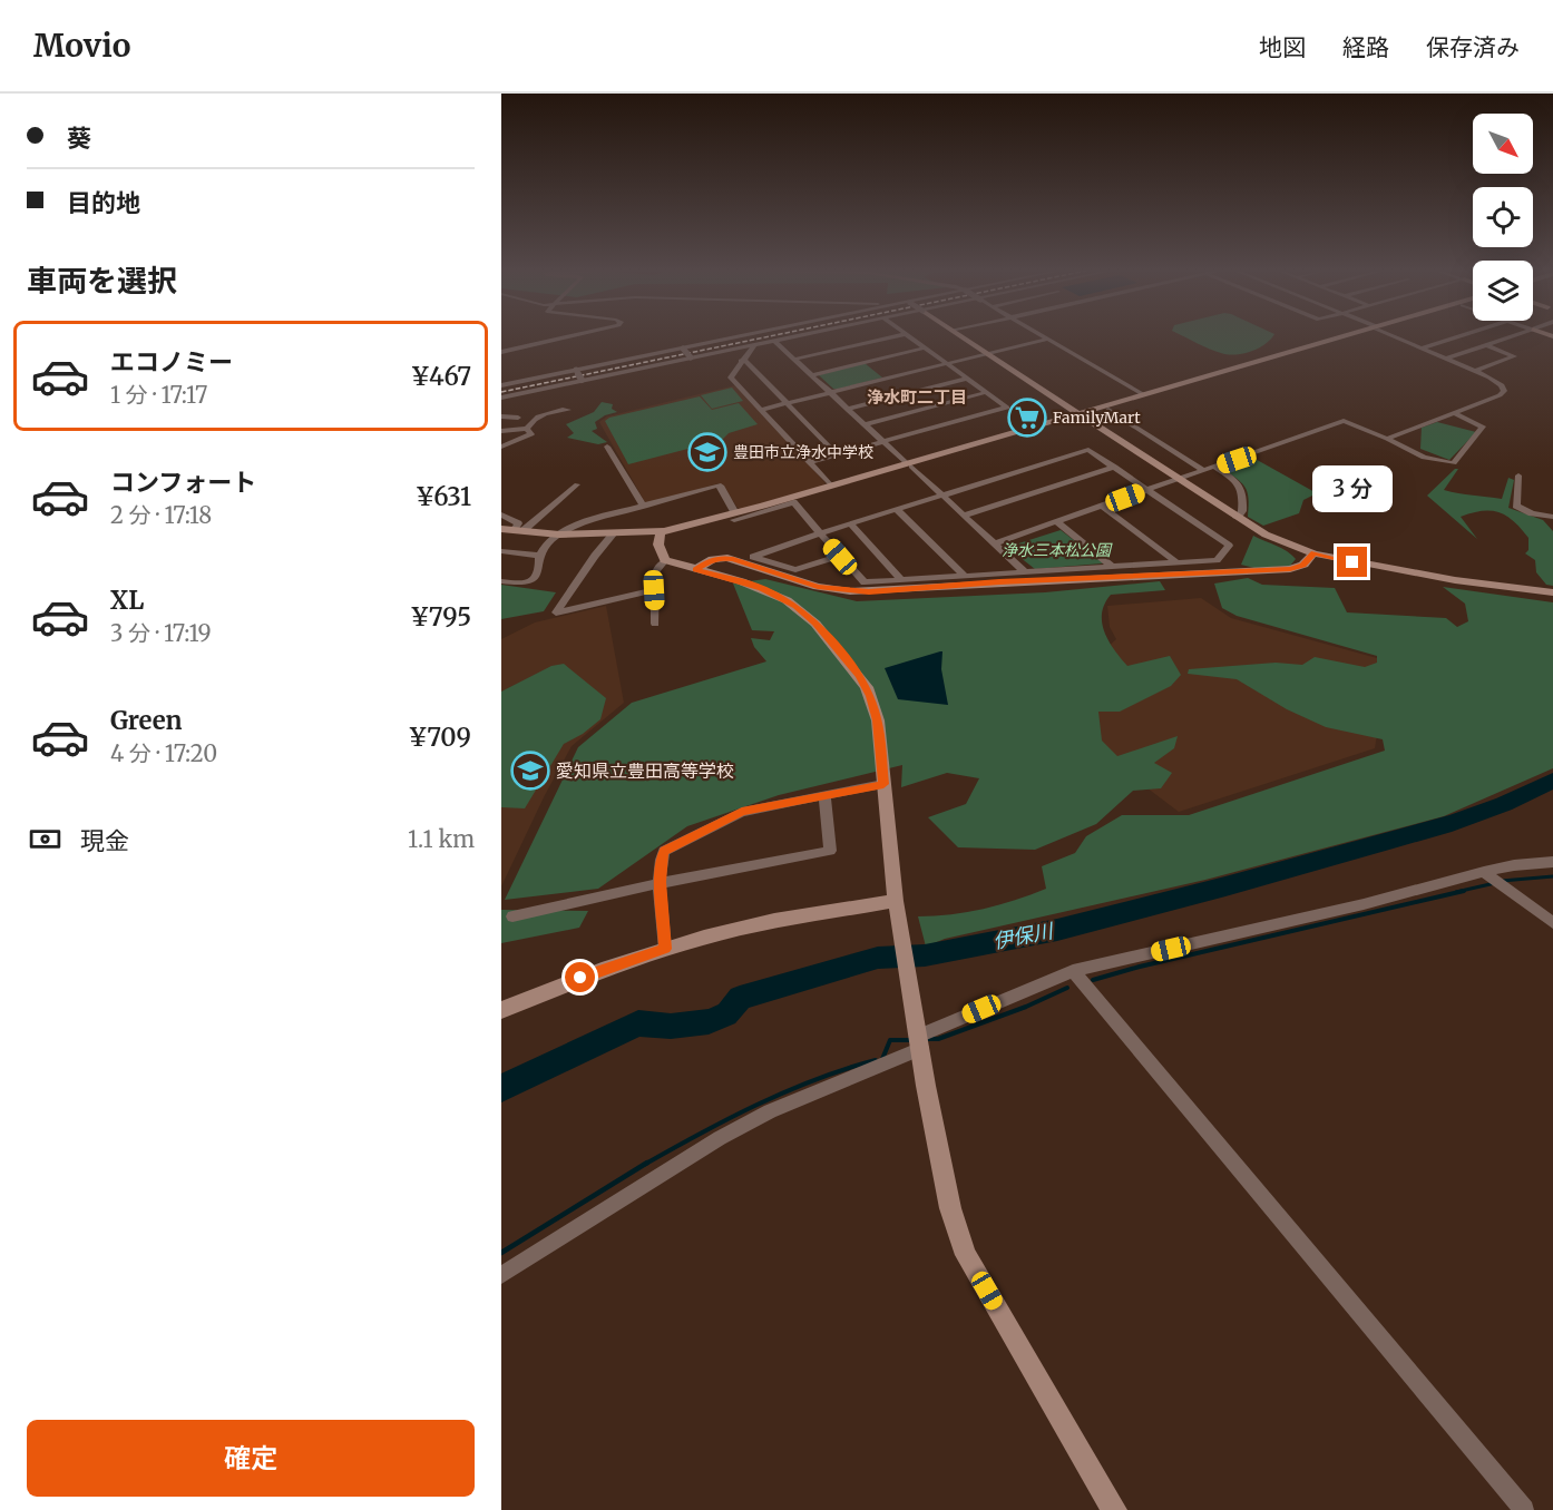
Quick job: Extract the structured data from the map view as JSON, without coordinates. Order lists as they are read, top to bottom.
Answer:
{
  "districts": ["浄水町二丁目"],
  "water": ["伊保川"],
  "parks": ["浄水三本松公園"],
  "places": {
    "supermarket": ["FamilyMart"],
    "school or university": ["豊田市立浄水中学校", "愛知県立豊田高等学校"]
  },
  "north": "bottom right",
  "page": {
    "header": "Movio",
    "nav": ["地図", "経路", "保存済み"],
    "banner": ["葵", "目的地"],
    "heading": "車両を選択",
    "list": [
      {
        "name": "エコノミー",
        "note": "1 分 · 17:17",
        "value": "¥467"
      },
      {
        "name": "コンフォート",
        "note": "2 分 · 17:18",
        "value": "¥631"
      },
      {
        "name": "XL",
        "note": "3 分 · 17:19",
        "value": "¥795"
      },
      {
        "name": "Green",
        "note": "4 分 · 17:20",
        "value": "¥709"
      }
    ],
    "bubble": "3 分",
    "pay": ["現金", "1.1 km"],
    "buttons": "確定"
  }
}
